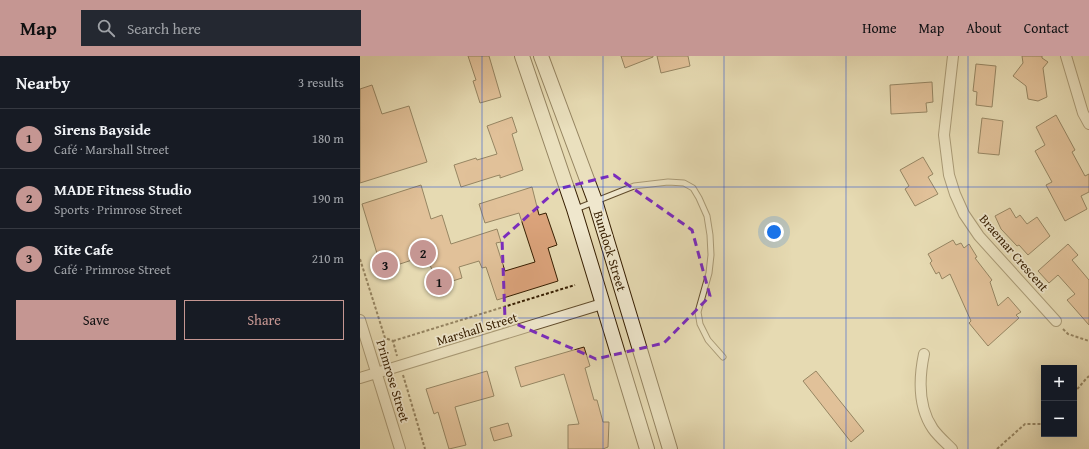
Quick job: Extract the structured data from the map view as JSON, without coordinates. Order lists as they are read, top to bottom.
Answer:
{
  "streets": {
    "main road": ["Bundock Street"],
    "street": ["Braemar Crescent", "Marshall Street", "Primrose Street"]
  },
  "crossings": [
    ["Bundock Street", "Marshall Street"],
    ["Marshall Street", "Primrose Street"]
  ],
  "page": {
    "header": "Map",
    "search": "Search here",
    "nav": [
      "Home",
      "Map",
      "About",
      "Contact"
    ],
    "heading": ["Nearby", "3 results"],
    "list": [
      {
        "mark": "1",
        "name": "Sirens Bayside",
        "note": "Café · Marshall Street",
        "value": "180 m"
      },
      {
        "mark": "2",
        "name": "MADE Fitness Studio",
        "note": "Sports · Primrose Street",
        "value": "190 m"
      },
      {
        "mark": "3",
        "name": "Kite Cafe",
        "note": "Café · Primrose Street",
        "value": "210 m"
      }
    ],
    "pins": ["2", "3", "1"],
    "buttons": ["Save", "Share"],
    "map_buttons": ["+", "−"]
  }
}
